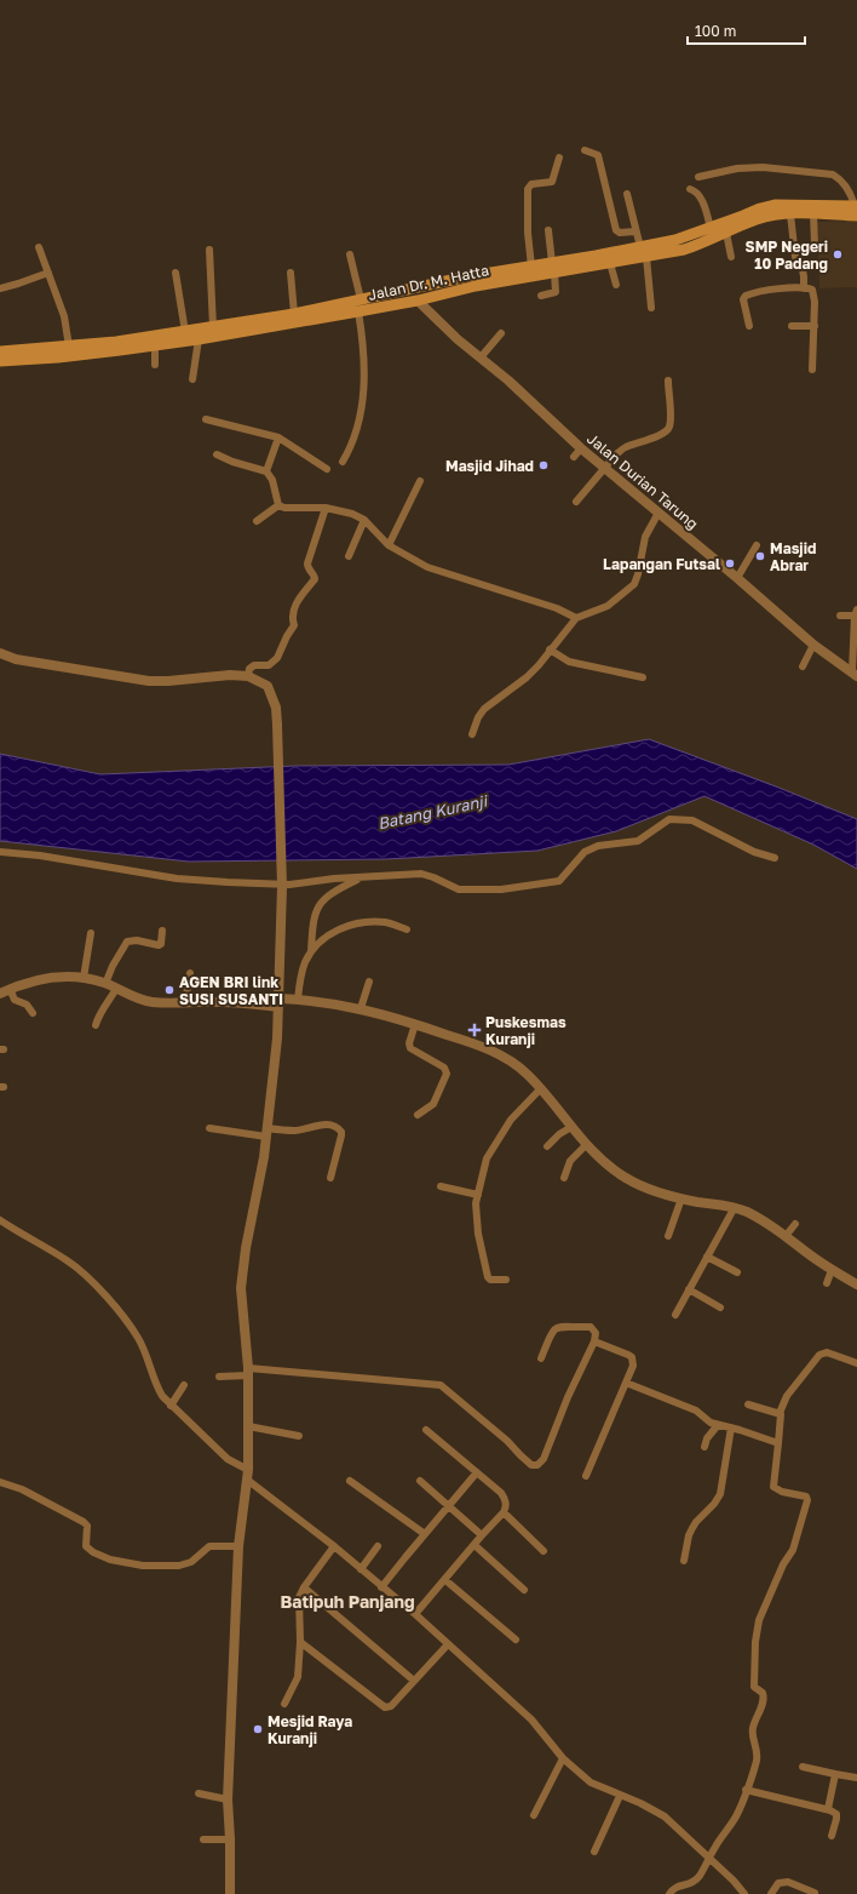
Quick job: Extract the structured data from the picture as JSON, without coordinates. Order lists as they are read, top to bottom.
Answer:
{
  "streets": {
    "main road": ["Jalan Dr. M. Hatta"],
    "street": ["Jalan Durian Tarung"]
  },
  "crossings": [
    ["Jalan Dr. M. Hatta", "Jalan Durian Tarung"]
  ],
  "districts": ["Batipuh Panjang"],
  "water": ["Batang Kuranji"],
  "places": {
    "other": [
      "SMP Negeri 10 Padang",
      "Masjid Jihad",
      "Masjid Abrar",
      "Lapangan Futsal",
      "AGEN BRI link SUSI SUSANTI",
      "Mesjid Raya Kuranji"
    ],
    "health": ["Puskesmas Kuranji"]
  },
  "scale_bar": "100 m"
}
